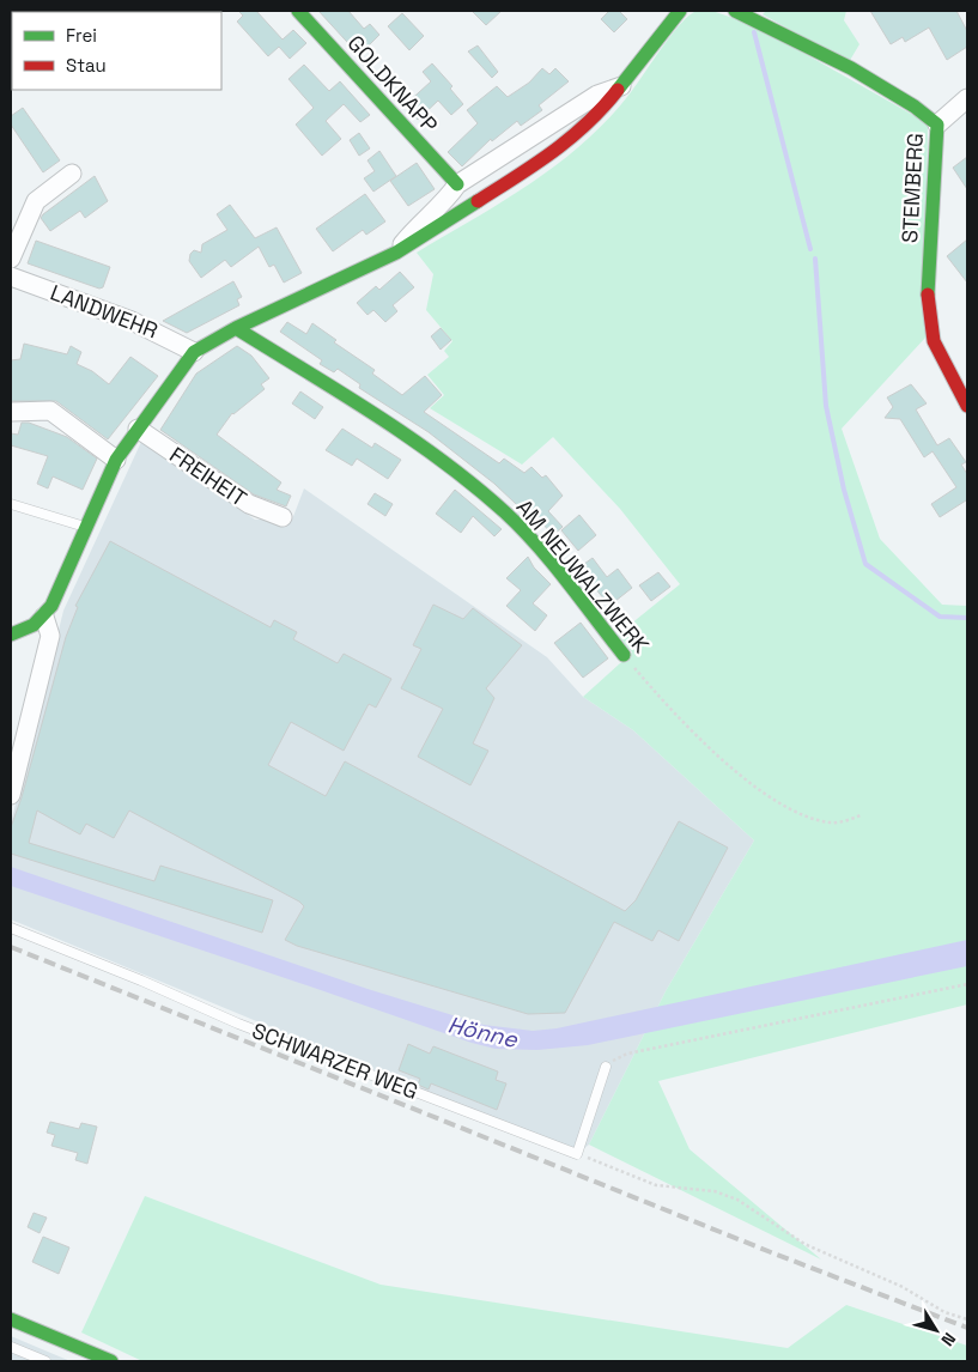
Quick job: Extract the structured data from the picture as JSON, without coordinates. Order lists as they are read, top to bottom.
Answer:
{
  "streets": {
    "street": [
      "GOLDKNAPP",
      "STEMBERG",
      "LANDWEHR",
      "FREIHEIT",
      "AM NEUWALZWERK"
    ],
    "lane": ["SCHWARZER WEG"]
  },
  "water": ["Hönne"],
  "legend": ["Frei", "Stau"],
  "north": "bottom right"
}
